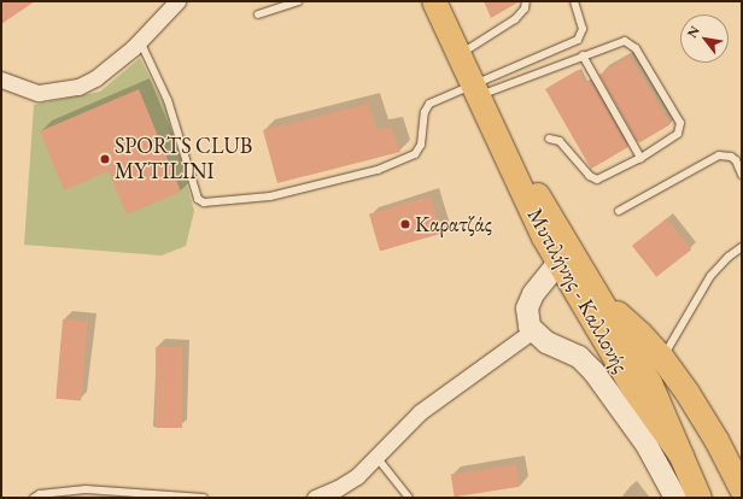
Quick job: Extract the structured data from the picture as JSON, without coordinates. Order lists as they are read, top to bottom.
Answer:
{
  "streets": {
    "main road": ["Μυτιλήνης - Καλλονής"]
  },
  "places": ["SPORTS CLUB MYTILINI", "Καρατζάς"],
  "north": "top left"
}
